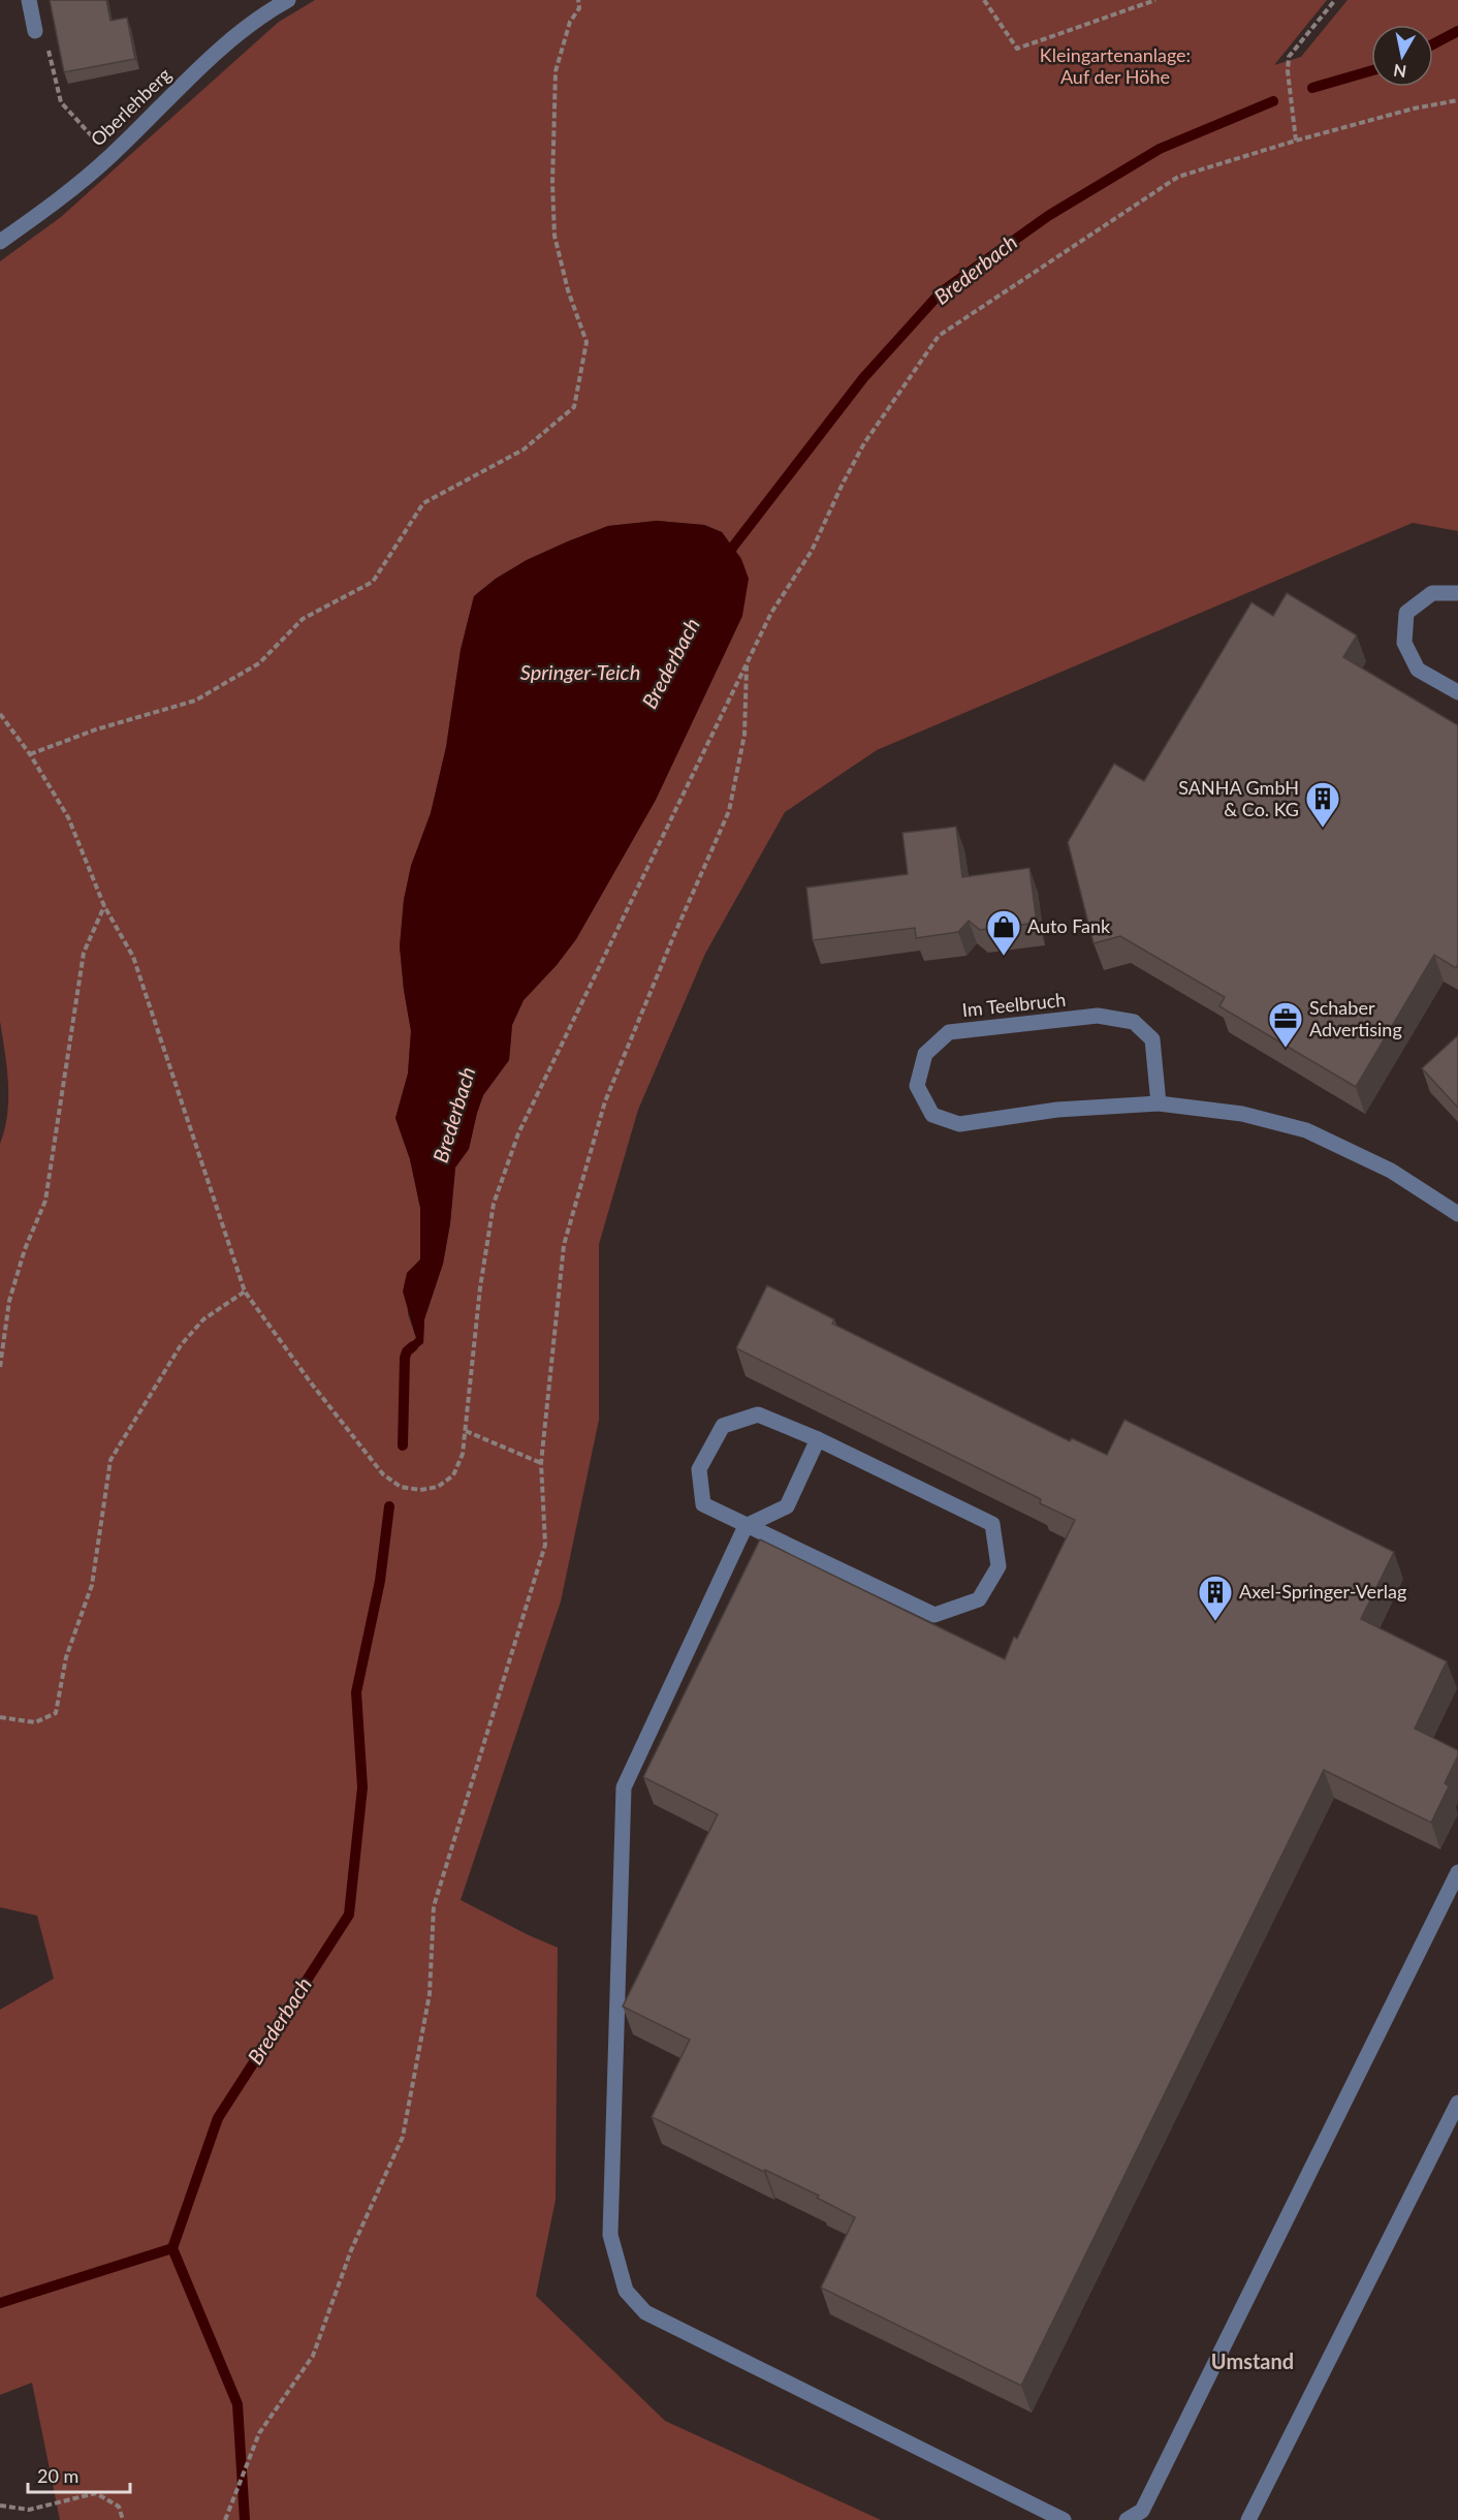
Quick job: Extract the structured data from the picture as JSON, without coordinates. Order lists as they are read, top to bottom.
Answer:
{
  "streets": {
    "street": ["Oberlehberg", "Im Teelbruch"]
  },
  "districts": ["Umstand"],
  "water": ["Brederbach", "Springer-Teich"],
  "parks": ["Kleingartenanlage: Auf der Höhe"],
  "places": {
    "building": ["SANHA GmbH & Co. KG", "Axel-Springer-Verlag"],
    "shop": ["Auto Fank"],
    "office": ["Schaber Advertising"]
  },
  "scale_bar": "20 m",
  "north": "bottom"
}
